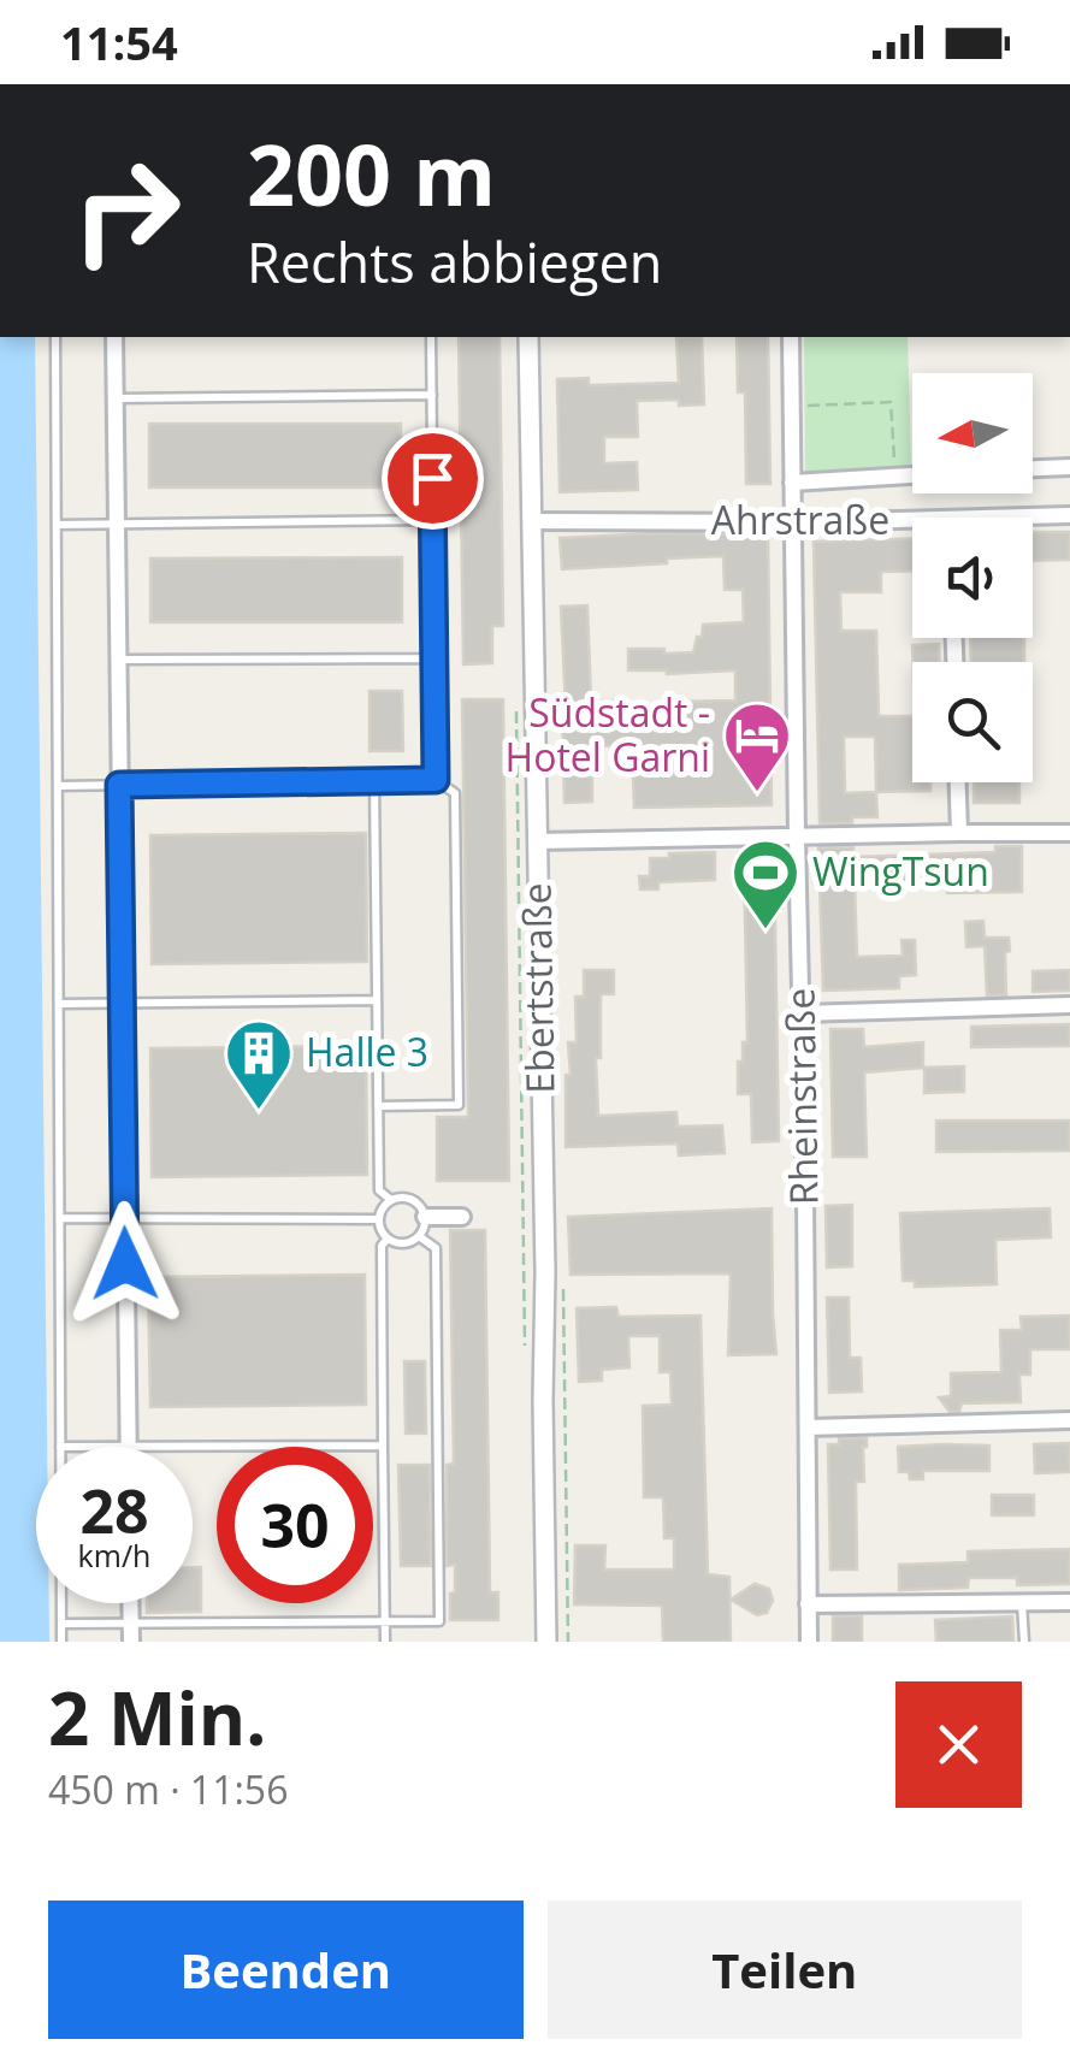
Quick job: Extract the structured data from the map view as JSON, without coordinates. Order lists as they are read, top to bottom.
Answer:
{
  "streets": {
    "street": ["Ahrstraße", "Ebertstraße", "Rheinstraße"]
  },
  "crossings": [
    ["Ahrstraße", "Ebertstraße"],
    ["Ahrstraße", "Rheinstraße"]
  ],
  "places": {
    "hotel": ["Südstadt - Hotel Garni"],
    "sports": ["WingTsun"],
    "building": ["Halle 3"]
  },
  "north": "left",
  "page": {
    "status": "11:54",
    "turn": ["200 m", "Rechts abbiegen"],
    "speed": "28 km/h",
    "limit": "30",
    "heading": ["2 Min.", "450 m · 11:56"],
    "buttons": ["Beenden", "Teilen"]
  }
}
